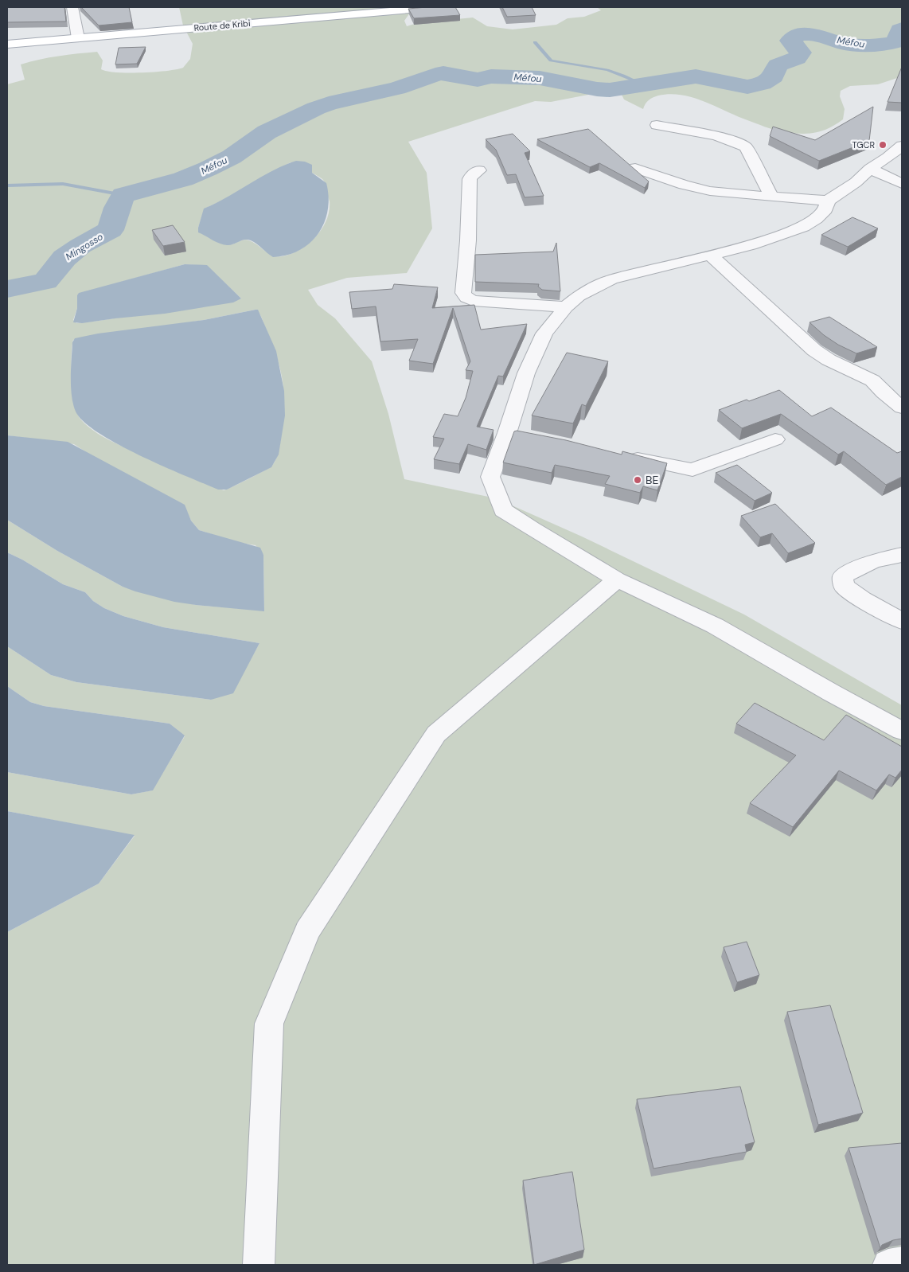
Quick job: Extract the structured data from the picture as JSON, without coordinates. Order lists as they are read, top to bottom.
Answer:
{
  "streets": {
    "main road": ["Route de Kribi"]
  },
  "water": ["Méfou", "Mingosso"],
  "places": ["TGCR", "BE"]
}
